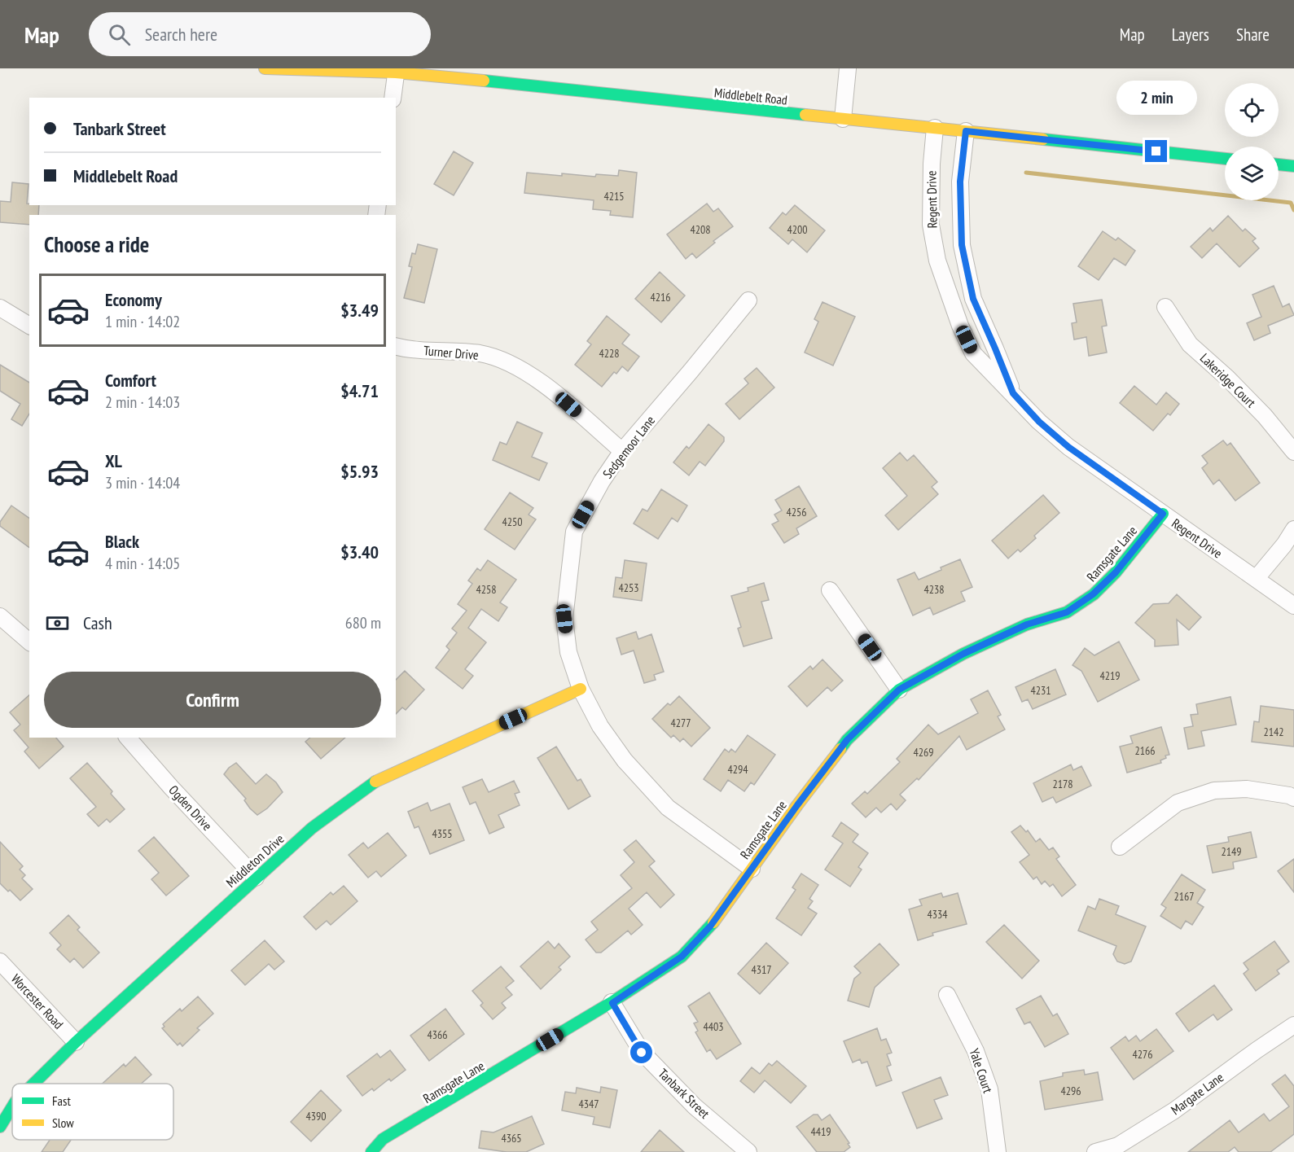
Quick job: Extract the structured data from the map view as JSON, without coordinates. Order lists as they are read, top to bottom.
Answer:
{
  "streets": {
    "street": [
      "Middlebelt Road",
      "Regent Drive",
      "Turner Drive",
      "Lakeridge Court",
      "Sedgemoor Lane",
      "Ramsgate Lane",
      "Ogden Drive",
      "Middleton Drive",
      "Worcester Road",
      "Yale Court",
      "Tanbark Street",
      "Margate Lane"
    ]
  },
  "crossings": [
    ["Middlebelt Road", "Regent Drive"],
    ["Regent Drive", "Ramsgate Lane"],
    ["Turner Drive", "Sedgemoor Lane"],
    ["Sedgemoor Lane", "Ramsgate Lane"],
    ["Sedgemoor Lane", "Middleton Drive"],
    ["Ramsgate Lane", "Tanbark Street"],
    ["Ogden Drive", "Middleton Drive"],
    ["Middleton Drive", "Worcester Road"]
  ],
  "house_numbers": [
    "4215",
    "4208",
    "4200",
    "4216",
    "4228",
    "4256",
    "4250",
    "4253",
    "4258",
    "4238",
    "4219",
    "4231",
    "4277",
    "2142",
    "2166",
    "4269",
    "4294",
    "2178",
    "4355",
    "2149",
    "2167",
    "4334",
    "4317",
    "4403",
    "4366",
    "4276",
    "4296",
    "4347",
    "4390",
    "4419",
    "4365"
  ],
  "legend": ["Fast", "Slow"],
  "page": {
    "header": "Map",
    "search": "Search here",
    "nav": ["Map", "Layers", "Share"],
    "bubble": "2 min",
    "banner": ["Tanbark Street", "Middlebelt Road"],
    "heading": "Choose a ride",
    "list": [
      {
        "name": "Economy",
        "note": "1 min · 14:02",
        "value": "$3.49"
      },
      {
        "name": "Comfort",
        "note": "2 min · 14:03",
        "value": "$4.71"
      },
      {
        "name": "XL",
        "note": "3 min · 14:04",
        "value": "$5.93"
      },
      {
        "name": "Black",
        "note": "4 min · 14:05",
        "value": "$3.40"
      }
    ],
    "pay": ["Cash", "680 m"],
    "buttons": "Confirm"
  }
}
